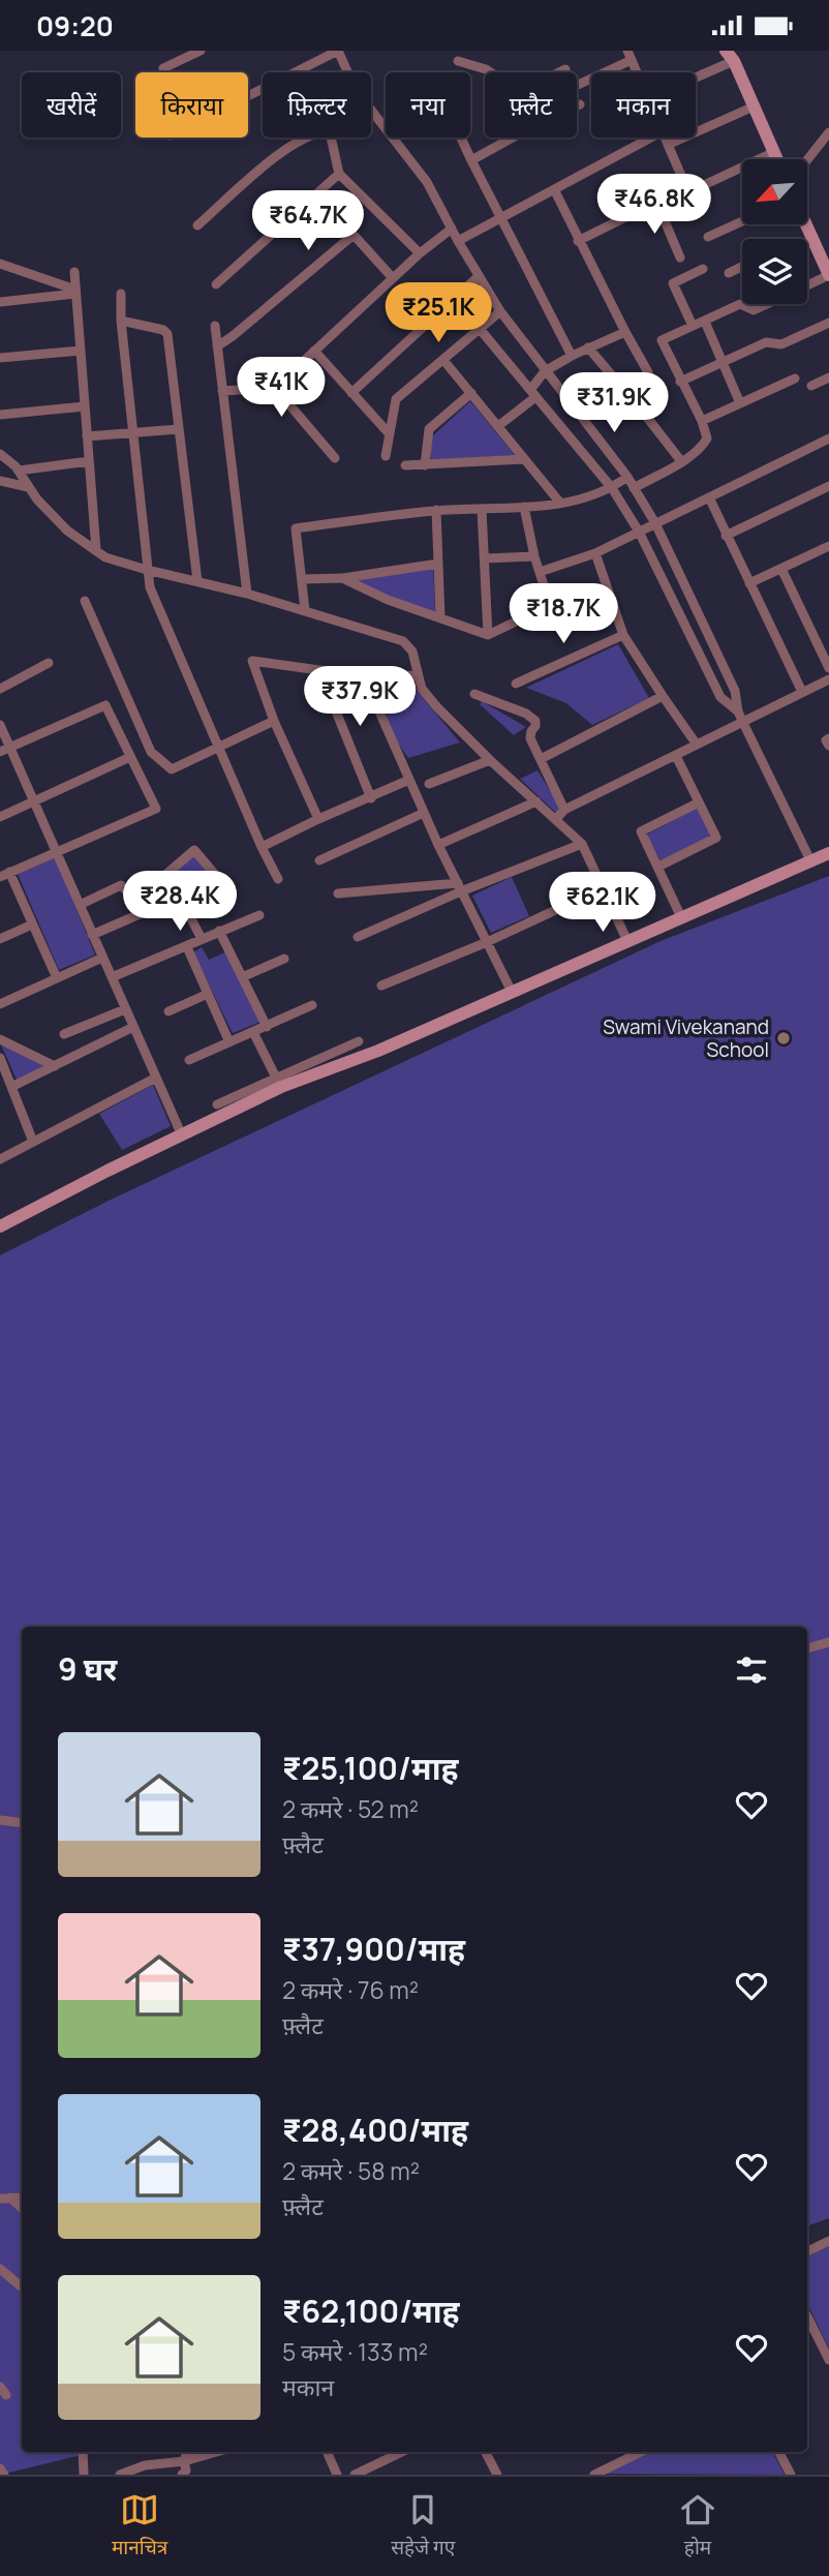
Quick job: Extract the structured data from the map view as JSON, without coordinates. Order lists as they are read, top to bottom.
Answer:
{
  "places": ["Swami Vivekanand School"],
  "north": "bottom left",
  "page": {
    "status": "09:20",
    "chip": [
      "खरीदें",
      "किराया",
      "फ़िल्टर",
      "नया",
      "फ़्लैट",
      "मकान"
    ],
    "price": [
      "₹46.8K",
      "₹64.7K",
      "₹25.1K",
      "₹41K",
      "₹31.9K",
      "₹18.7K",
      "₹37.9K",
      "₹28.4K",
      "₹62.1K"
    ],
    "heading": "9 घर",
    "list": [
      {
        "name": "₹25,100/माह",
        "note": "2 कमरे · 52 m² · फ़्लैट"
      },
      {
        "name": "₹37,900/माह",
        "note": "2 कमरे · 76 m² · फ़्लैट"
      },
      {
        "name": "₹28,400/माह",
        "note": "2 कमरे · 58 m² · फ़्लैट"
      },
      {
        "name": "₹62,100/माह",
        "note": "5 कमरे · 133 m² · मकान"
      }
    ],
    "tabs": ["मानचित्र", "सहेजे गए", "होम"]
  }
}
